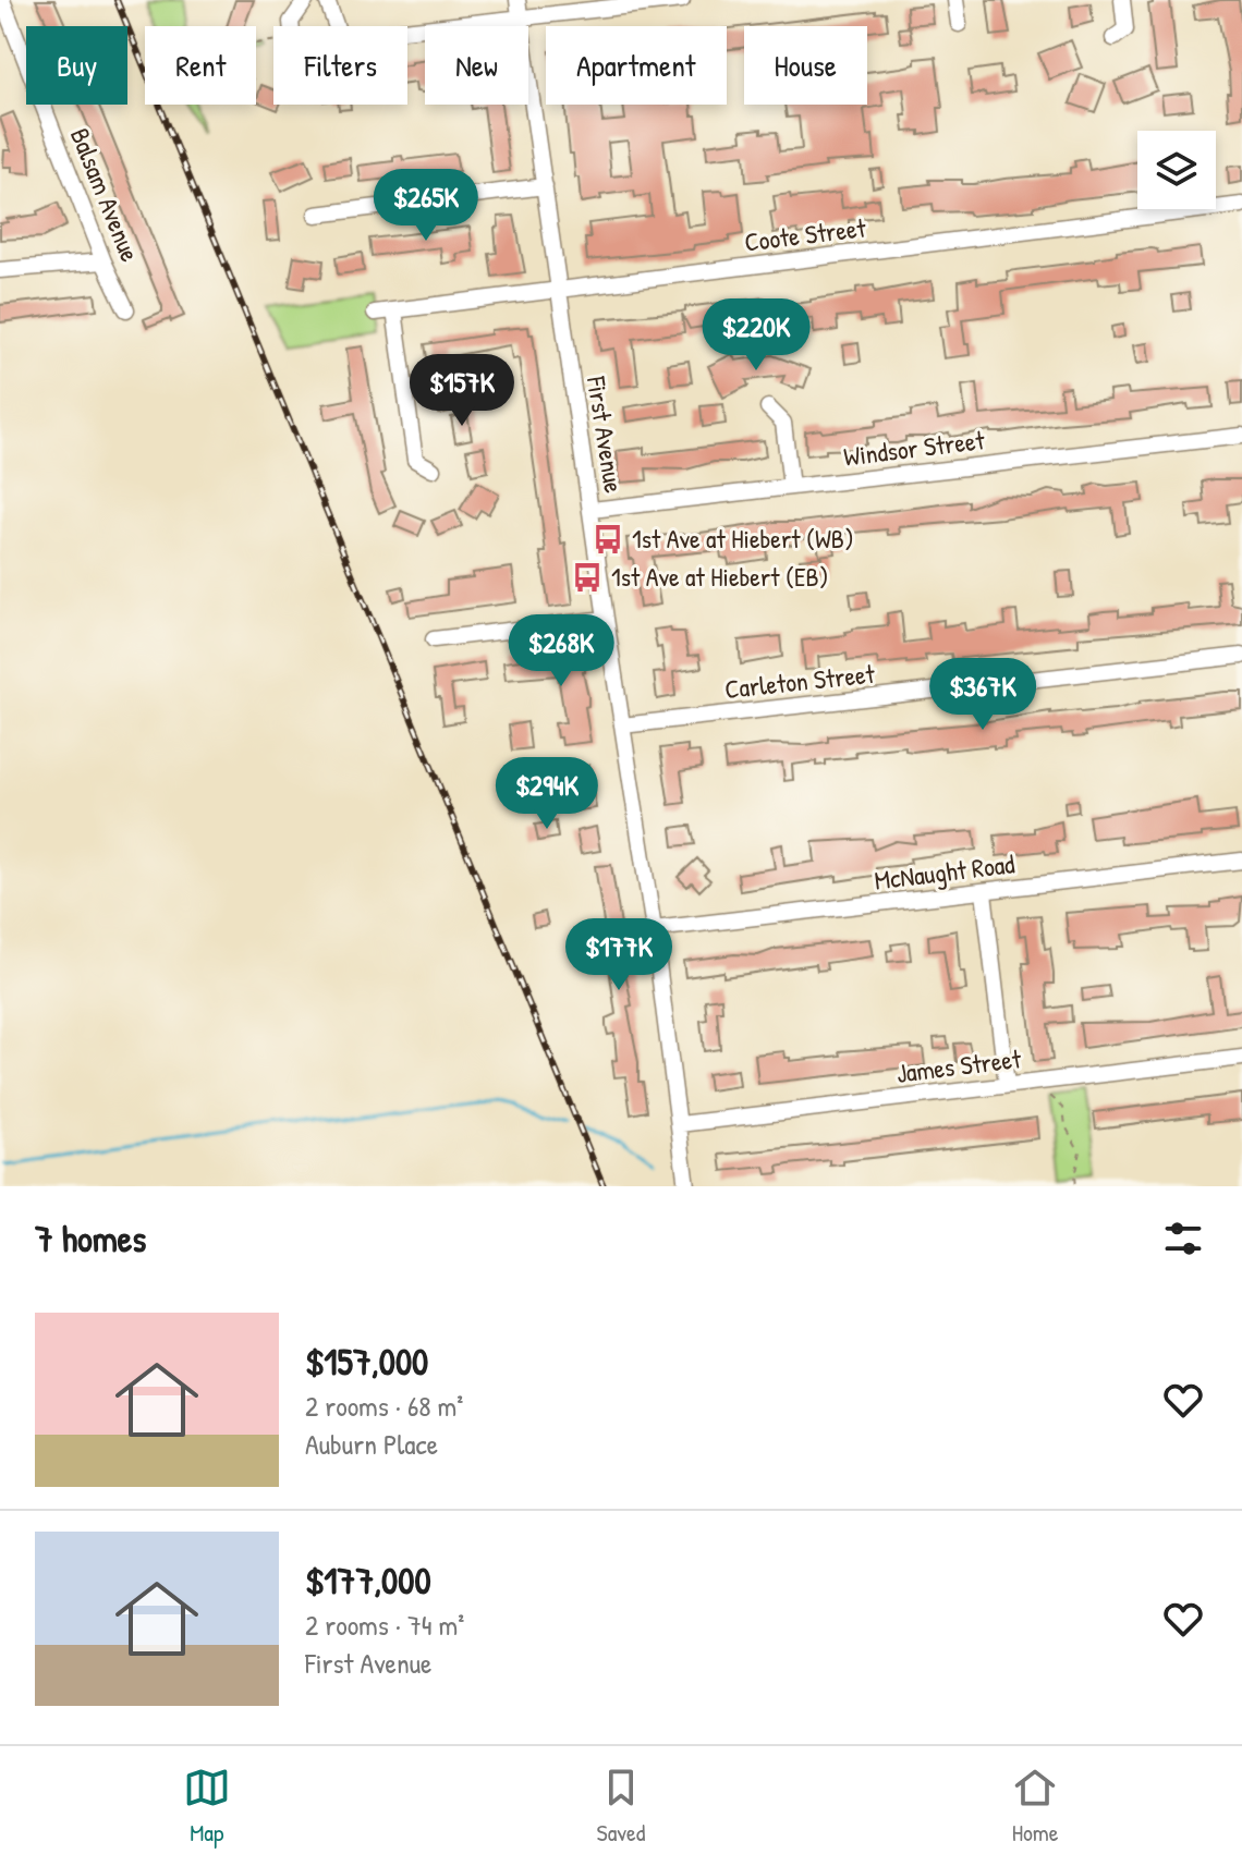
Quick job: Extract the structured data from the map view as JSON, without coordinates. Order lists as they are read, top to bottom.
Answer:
{
  "streets": {
    "street": [
      "Balsam Avenue",
      "Coote Street",
      "First Avenue",
      "Windsor Street",
      "Carleton Street",
      "McNaught Road",
      "James Street"
    ]
  },
  "crossings": [
    ["Coote Street", "First Avenue"],
    ["First Avenue", "Windsor Street"],
    ["First Avenue", "Carleton Street"],
    ["First Avenue", "McNaught Road"],
    ["First Avenue", "James Street"]
  ],
  "places": {
    "bus stop": ["1st Ave at Hiebert (WB)", "1st Ave at Hiebert (EB)"]
  },
  "page": {
    "chip": [
      "Buy",
      "Rent",
      "Filters",
      "New",
      "Apartment",
      "House"
    ],
    "price": [
      "$265K",
      "$220K",
      "$157K",
      "$268K",
      "$367K",
      "$294K",
      "$177K"
    ],
    "heading": "7 homes",
    "list": [
      {
        "name": "$157,000",
        "note": "2 rooms · 68 m² · Auburn Place"
      },
      {
        "name": "$177,000",
        "note": "2 rooms · 74 m² · First Avenue"
      }
    ],
    "tabs": ["Map", "Saved", "Home"]
  }
}
